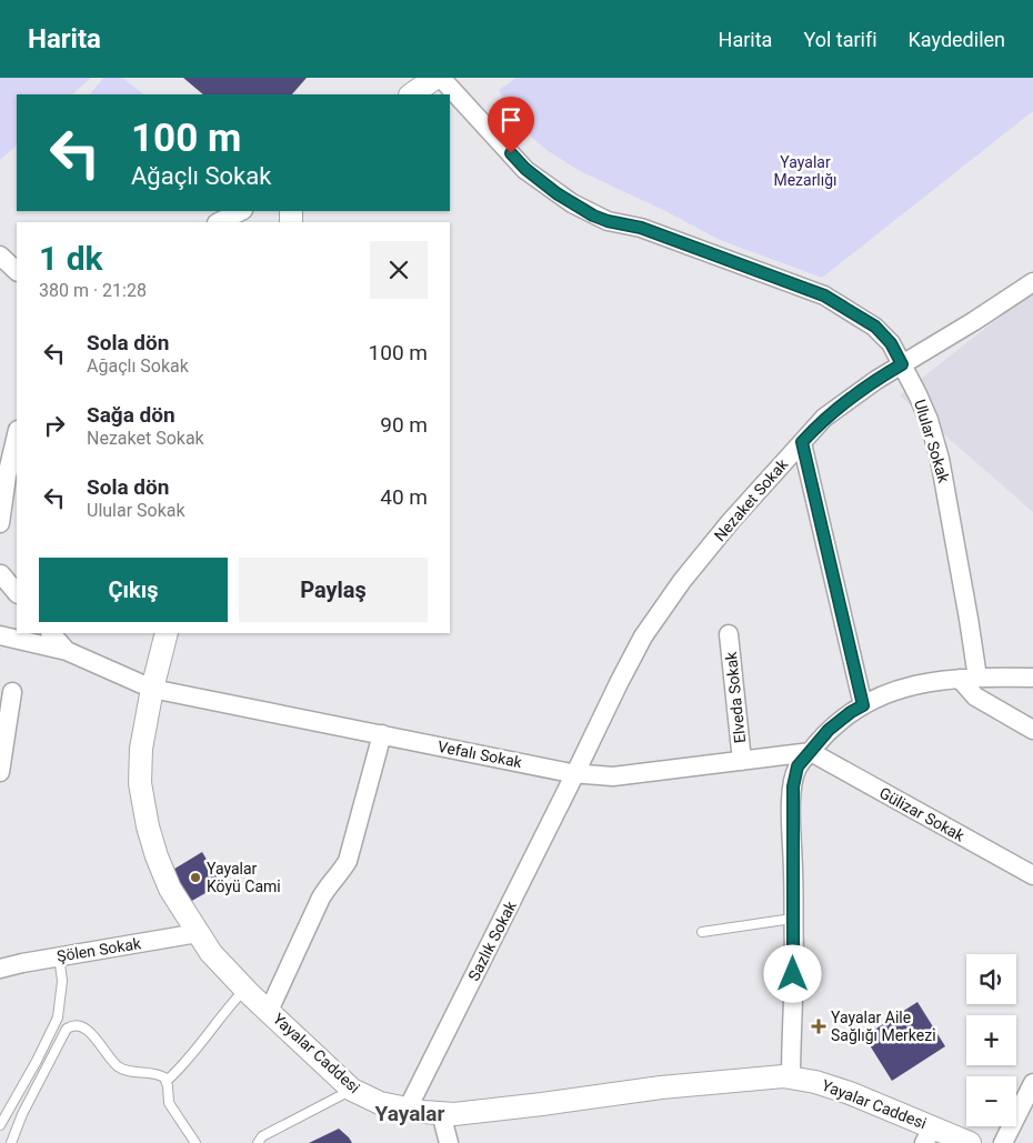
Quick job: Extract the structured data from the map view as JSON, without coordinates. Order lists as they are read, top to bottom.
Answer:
{
  "streets": {
    "street": [
      "Ulular Sokak",
      "Nezaket Sokak",
      "Elveda Sokak",
      "Vefalı Sokak",
      "Gülizar Sokak",
      "Sazlık Sokak",
      "Şölen Sokak",
      "Yayalar Caddesi"
    ]
  },
  "crossings": [
    ["Ulular Sokak", "Nezaket Sokak"],
    ["Nezaket Sokak", "Vefalı Sokak"],
    ["Nezaket Sokak", "Sazlık Sokak"],
    ["Elveda Sokak", "Vefalı Sokak"],
    ["Vefalı Sokak", "Gülizar Sokak"],
    ["Vefalı Sokak", "Sazlık Sokak"],
    ["Vefalı Sokak", "Yayalar Caddesi"],
    ["Sazlık Sokak", "Yayalar Caddesi"],
    ["Şölen Sokak", "Yayalar Caddesi"]
  ],
  "districts": ["Yayalar"],
  "parks": ["Yayalar Mezarlığı"],
  "places": {
    "other": ["Yayalar Köyü Cami"],
    "health": ["Yayalar Aile Sağlığı Merkezi"]
  },
  "page": {
    "header": "Harita",
    "nav": ["Harita", "Yol tarifi", "Kaydedilen"],
    "turn": ["100 m", "Ağaçlı Sokak"],
    "heading": ["1 dk", "380 m · 21:28"],
    "list": [
      {
        "name": "Sola dön",
        "note": "Ağaçlı Sokak",
        "value": "100 m"
      },
      {
        "name": "Sağa dön",
        "note": "Nezaket Sokak",
        "value": "90 m"
      },
      {
        "name": "Sola dön",
        "note": "Ulular Sokak",
        "value": "40 m"
      }
    ],
    "buttons": ["Çıkış", "Paylaş"],
    "map_buttons": ["+", "−"]
  }
}
